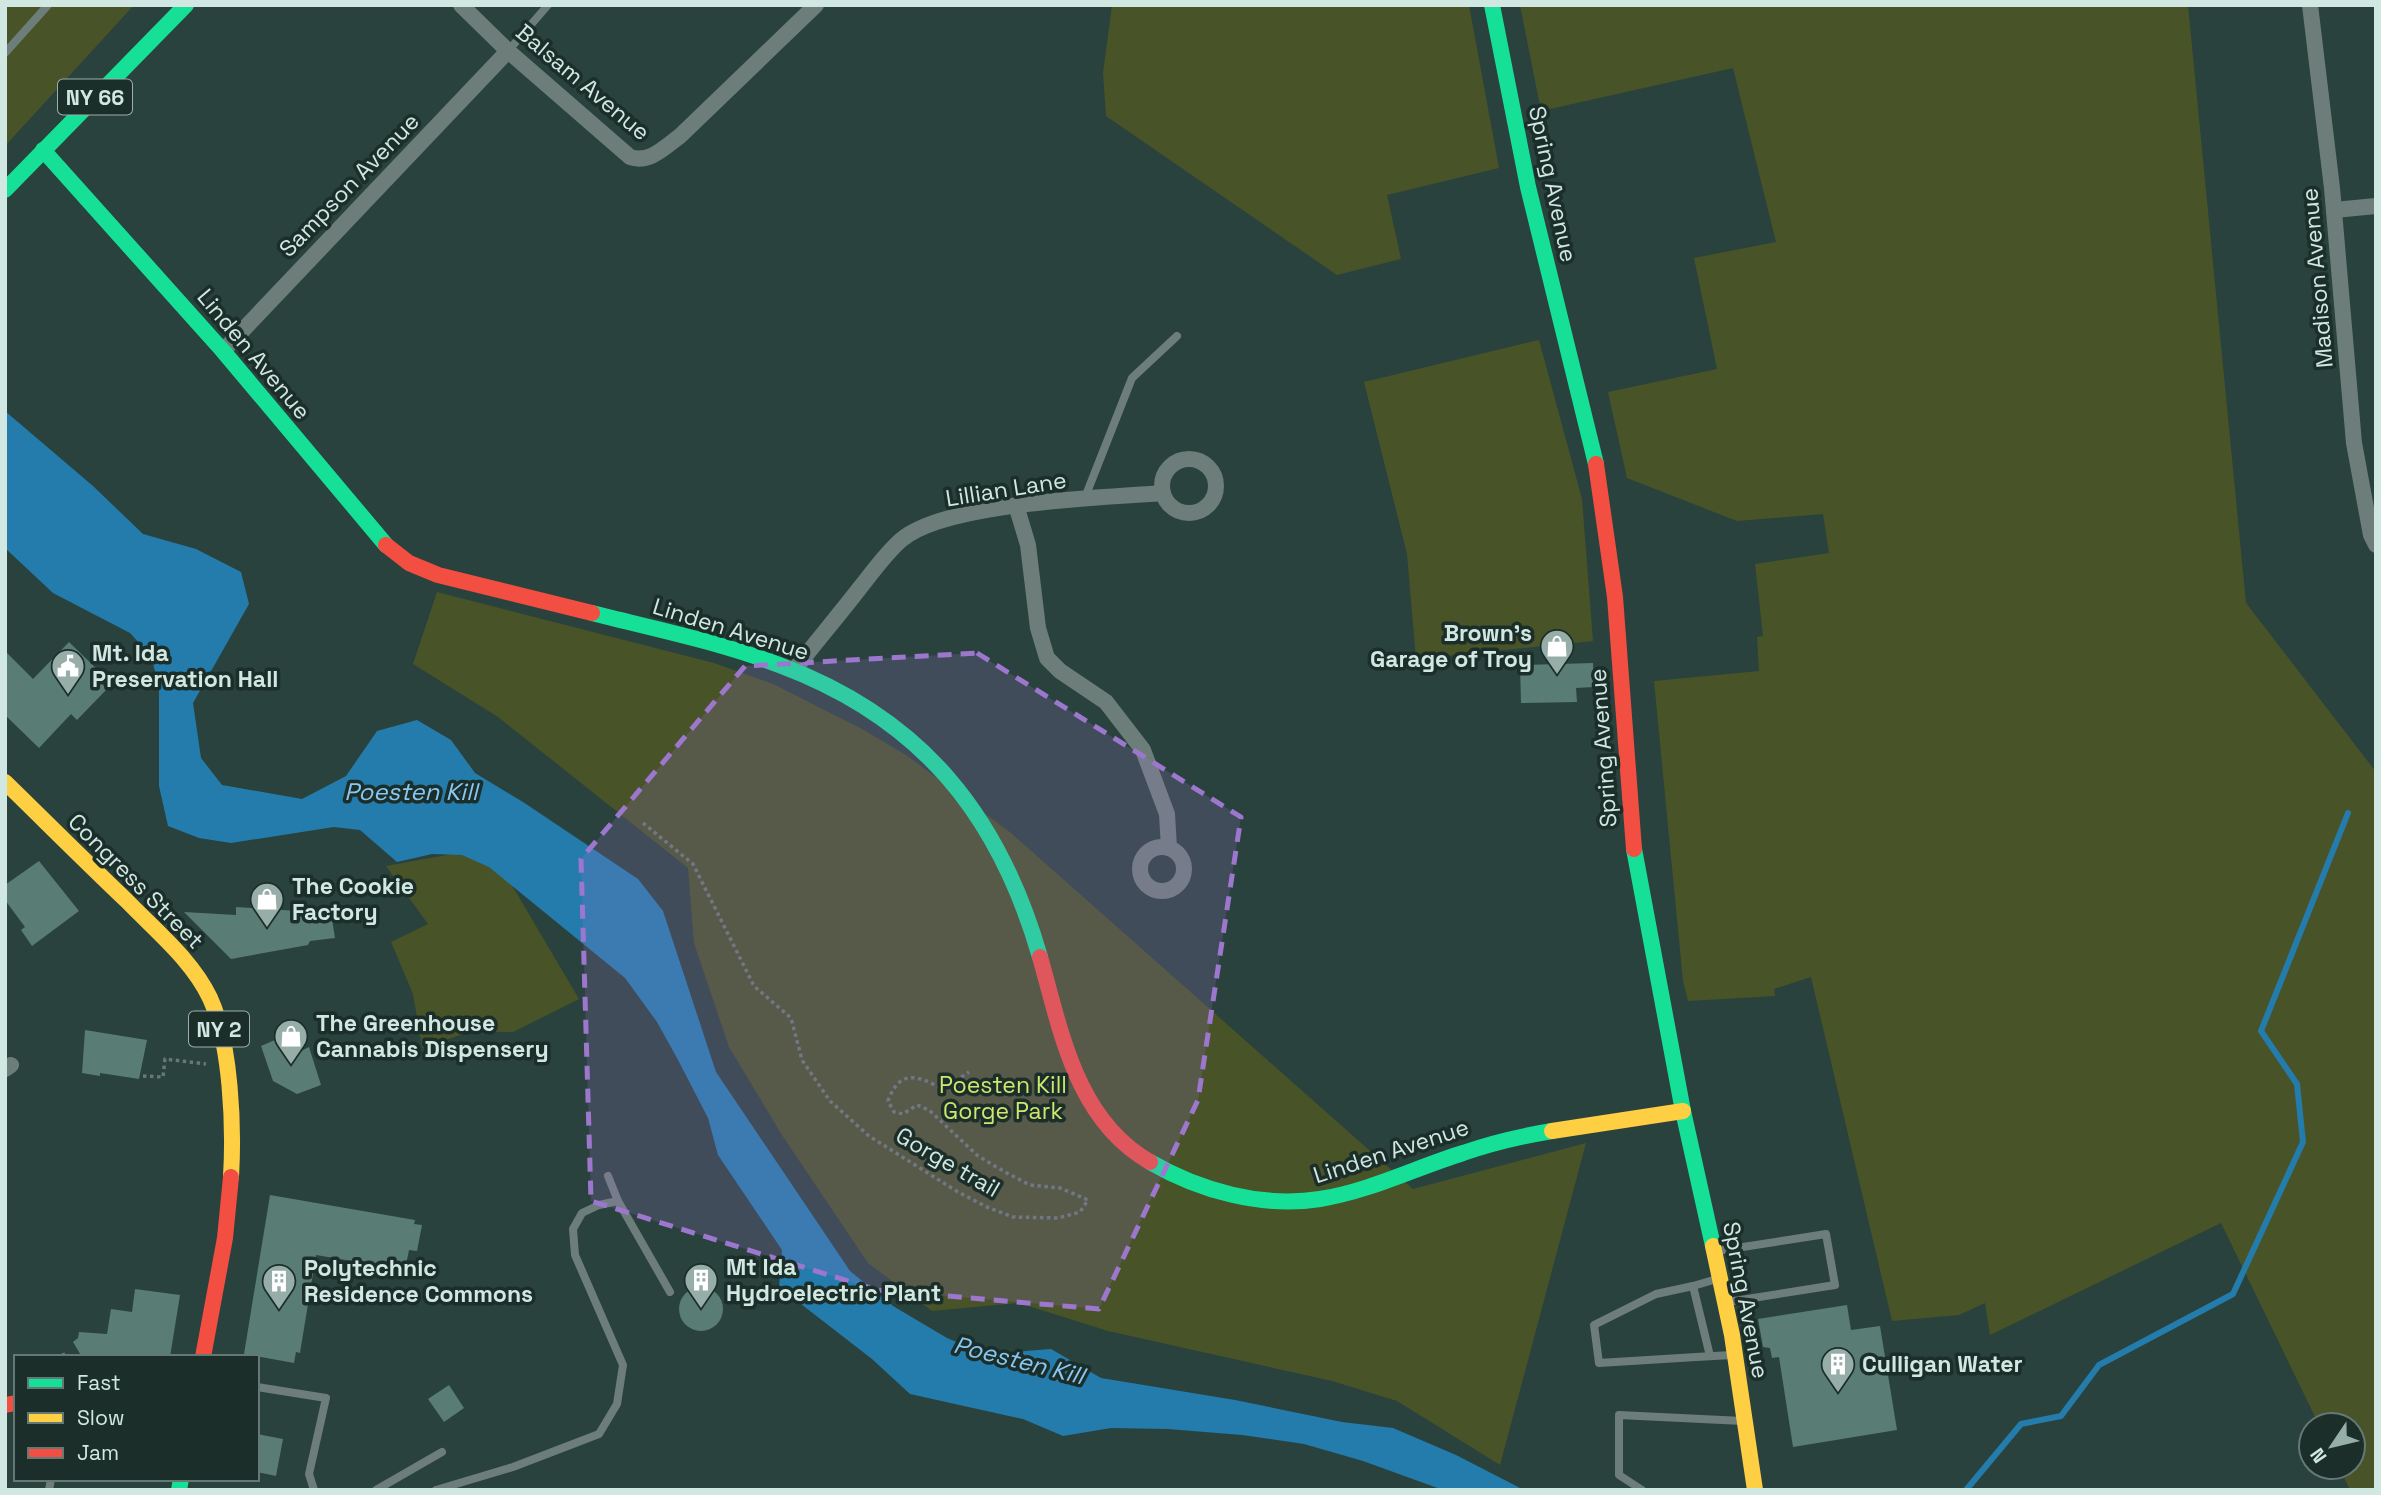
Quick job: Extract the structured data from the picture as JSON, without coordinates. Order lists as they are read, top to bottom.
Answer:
{
  "streets": {
    "street": [
      "Balsam Avenue",
      "NY 66",
      "Spring Avenue",
      "Sampson Avenue",
      "Madison Avenue",
      "Linden Avenue",
      "Lillian Lane",
      "Congress Street",
      "NY 2"
    ],
    "path": ["Gorge trail"]
  },
  "crossings": [
    ["Balsam Avenue", "Sampson Avenue"],
    ["NY 66", "Linden Avenue"],
    ["Spring Avenue", "Linden Avenue"],
    ["Sampson Avenue", "Linden Avenue"],
    ["Linden Avenue", "Lillian Lane"]
  ],
  "water": ["Poesten Kill"],
  "parks": ["Poesten Kill Gorge Park"],
  "places": {
    "shop": ["Brown's Garage of Troy", "The Cookie Factory", "The Greenhouse Cannabis Dispensery"],
    "public building": ["Mt. Ida Preservation Hall"],
    "building": ["Mt Ida Hydroelectric Plant", "Polytechnic Residence Commons", "Culligan Water"]
  },
  "legend": ["Fast", "Slow", "Jam"],
  "north": "bottom left"
}
